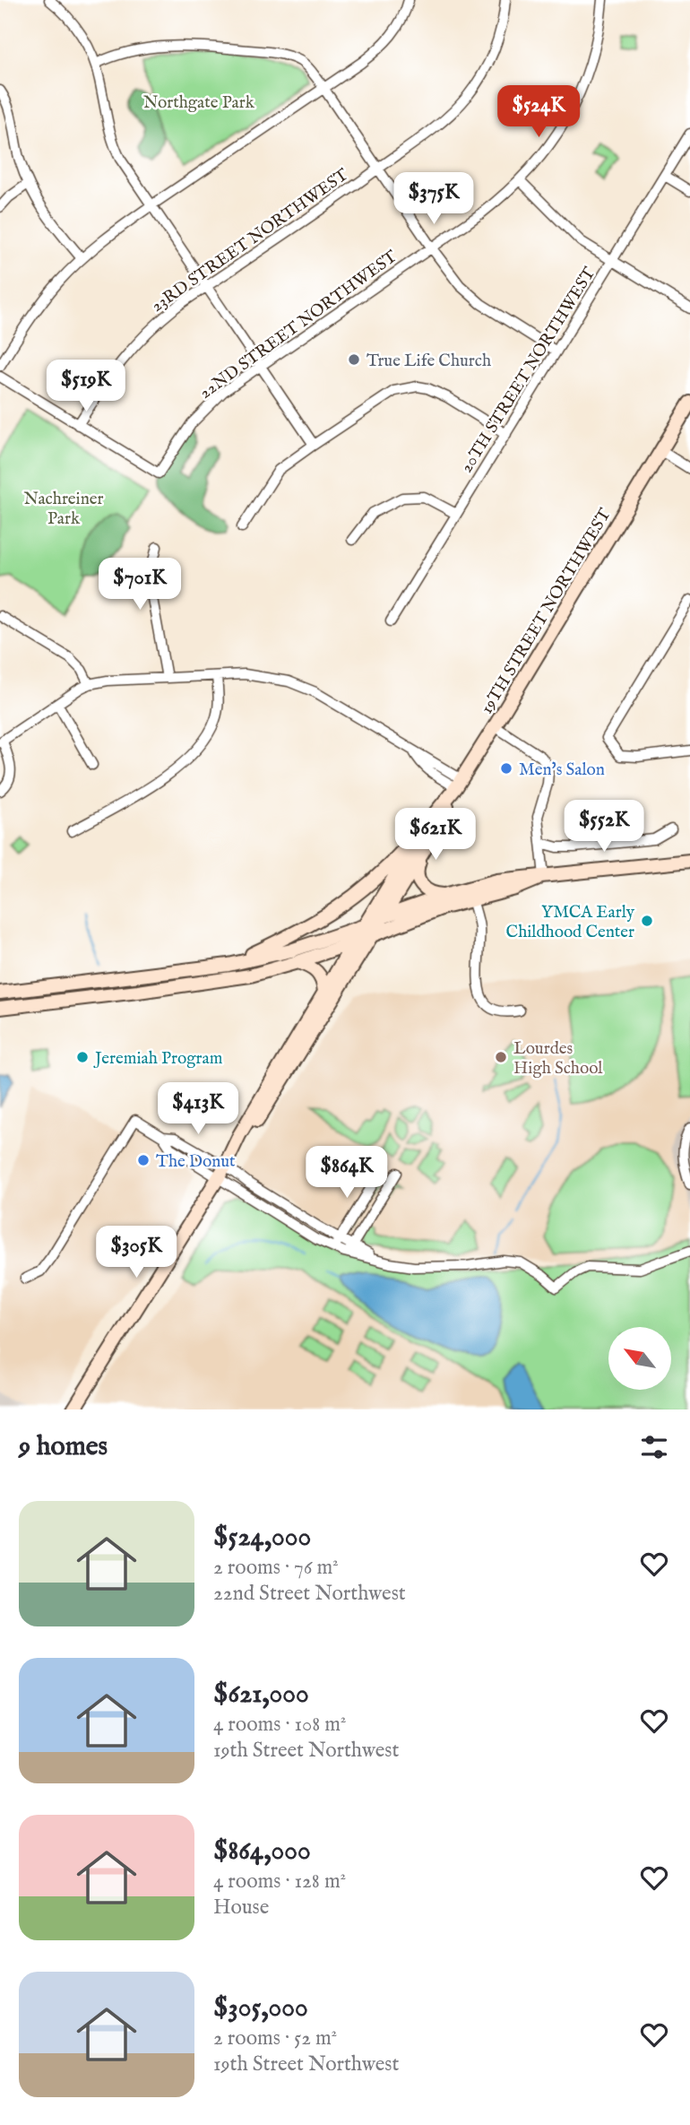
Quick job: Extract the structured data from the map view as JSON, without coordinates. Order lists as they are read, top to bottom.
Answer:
{
  "streets": {
    "main road": ["19TH STREET NORTHWEST"],
    "street": ["23RD STREET NORTHWEST", "22ND STREET NORTHWEST", "20TH STREET NORTHWEST"]
  },
  "crossings": [
    ["23RD STREET NORTHWEST", "22ND STREET NORTHWEST"]
  ],
  "parks": ["Northgate Park", "Nachreiner Park"],
  "places": [
    "True Life Church",
    "Men's Salon",
    "YMCA Early Childhood Center",
    "Jeremiah Program",
    "Lourdes High School",
    "The Donut"
  ],
  "north": "top left",
  "page": {
    "price": [
      "$524K",
      "$375K",
      "$519K",
      "$701K",
      "$552K",
      "$621K",
      "$413K",
      "$864K",
      "$305K"
    ],
    "heading": "9 homes",
    "list": [
      {
        "name": "$524,000",
        "note": "2 rooms · 76 m² · 22nd Street Northwest"
      },
      {
        "name": "$621,000",
        "note": "4 rooms · 108 m² · 19th Street Northwest"
      },
      {
        "name": "$864,000",
        "note": "4 rooms · 128 m² · House"
      },
      {
        "name": "$305,000",
        "note": "2 rooms · 52 m² · 19th Street Northwest"
      }
    ]
  }
}
